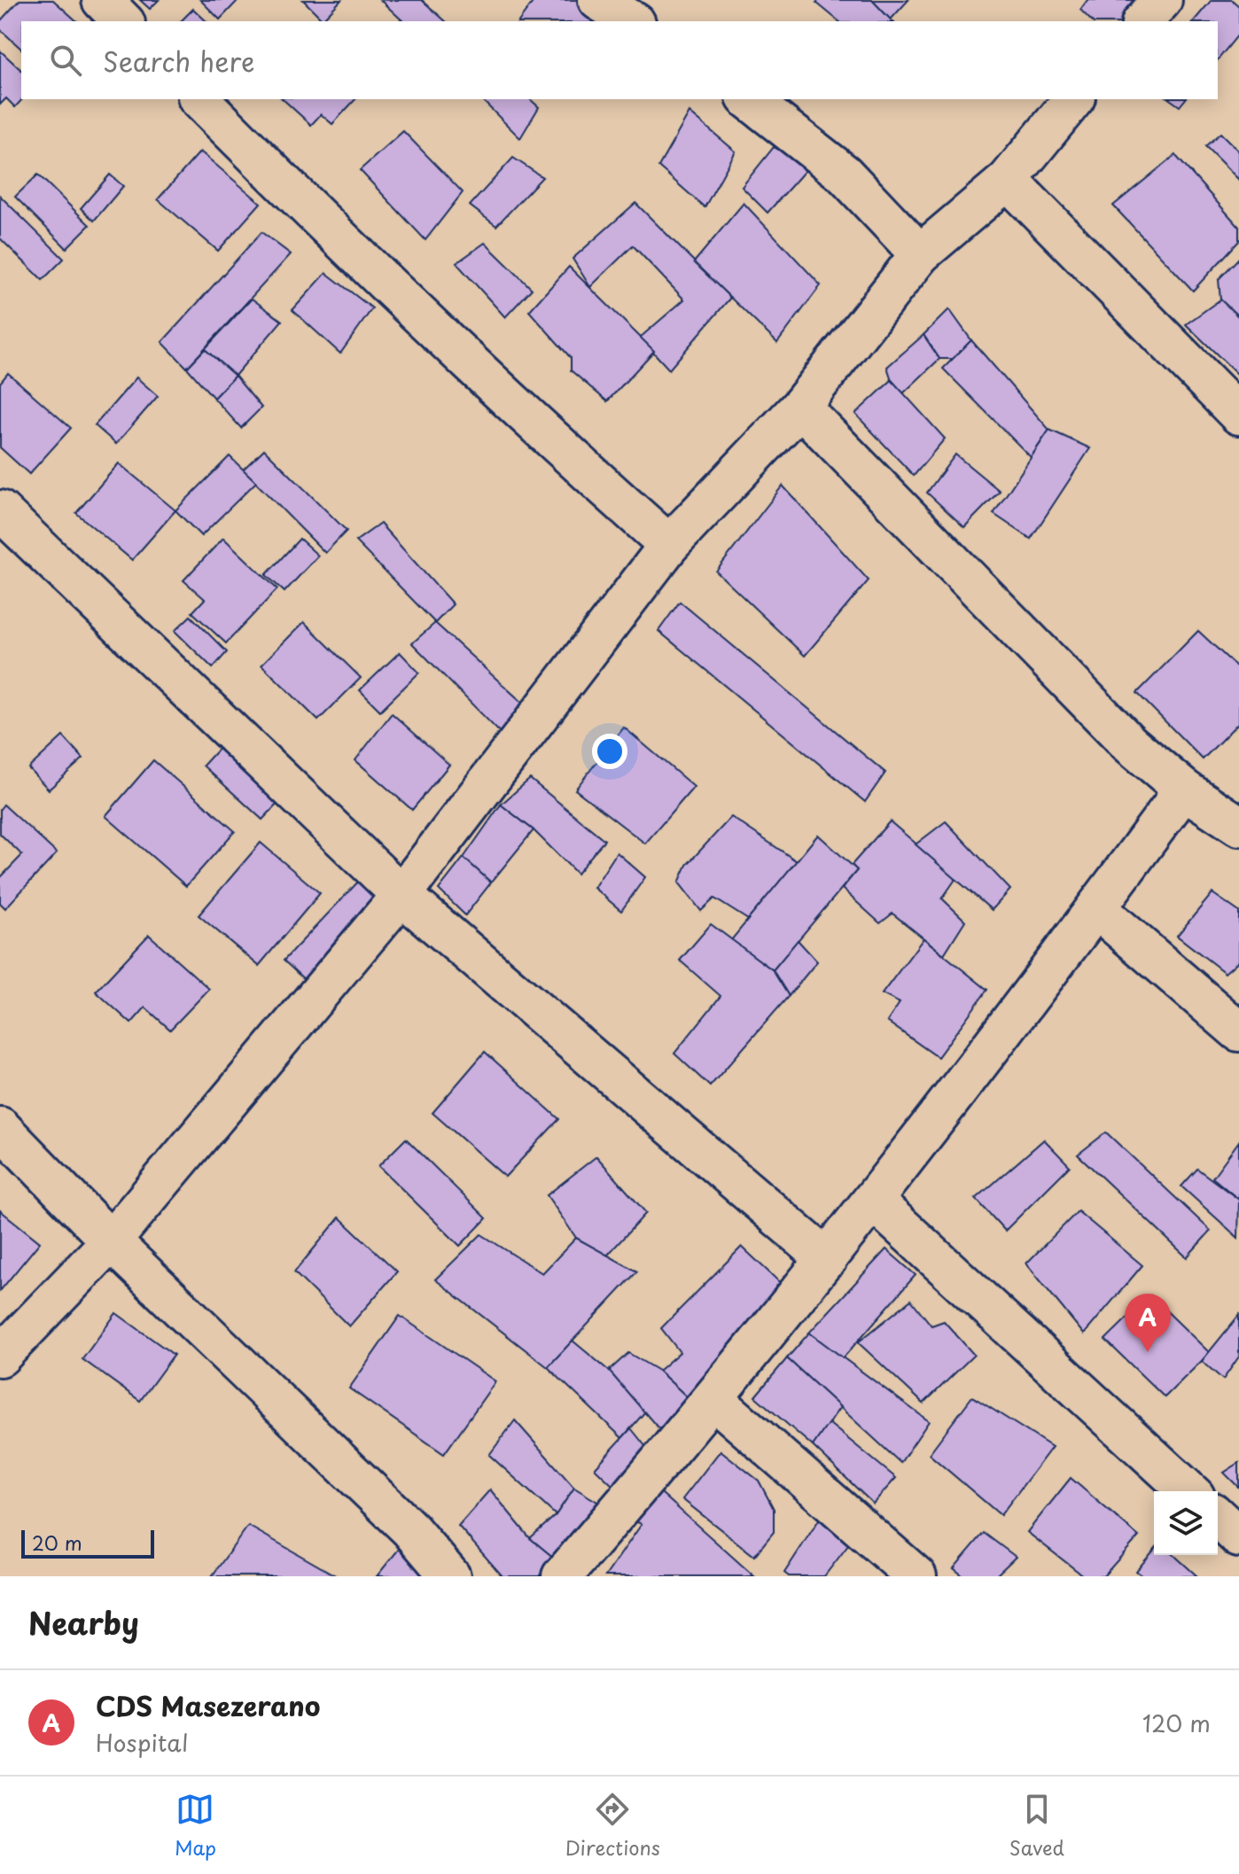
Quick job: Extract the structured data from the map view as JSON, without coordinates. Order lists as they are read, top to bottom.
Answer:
{
  "scale_bar": "20 m",
  "page": {
    "search": "Search here",
    "pins": "A",
    "scale": "20 m",
    "heading": "Nearby",
    "list": [
      {
        "mark": "A",
        "name": "CDS Masezerano",
        "note": "Hospital",
        "value": "120 m"
      }
    ],
    "nav": ["Map", "Directions", "Saved"]
  }
}
